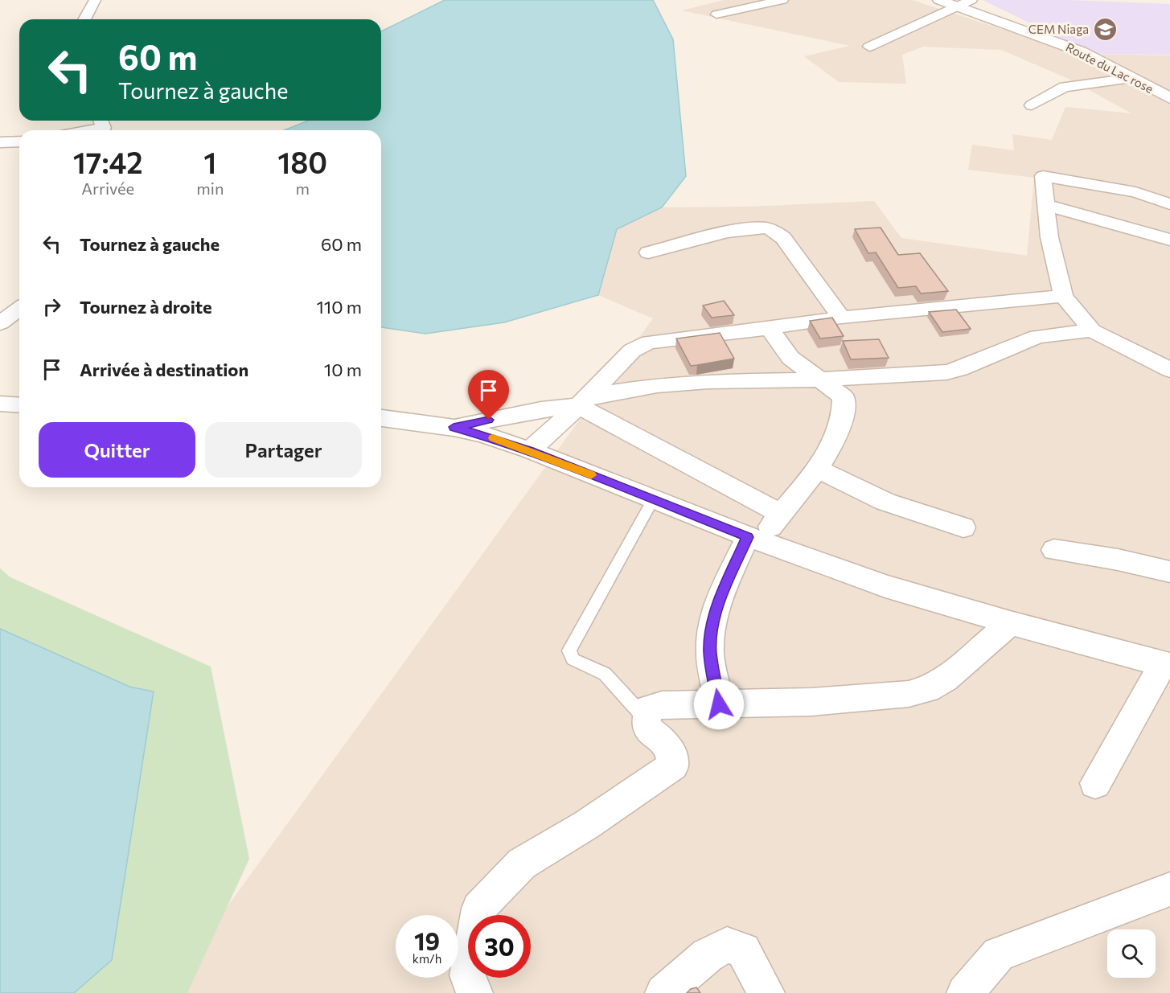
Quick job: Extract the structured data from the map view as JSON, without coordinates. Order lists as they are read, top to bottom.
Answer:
{
  "streets": {
    "main road": ["Route du Lac rose"]
  },
  "places": {
    "school or university": ["CEM Niaga"]
  },
  "page": {
    "turn": ["60 m", "Tournez à gauche"],
    "eta": [
      "17:42",
      "Arrivée",
      "1",
      "min",
      "180",
      "m"
    ],
    "list": [
      {
        "name": "Tournez à gauche",
        "value": "60 m"
      },
      {
        "name": "Tournez à droite",
        "value": "110 m"
      },
      {
        "name": "Arrivée à destination",
        "value": "10 m"
      }
    ],
    "buttons": ["Quitter", "Partager"],
    "speed": "19 km/h",
    "limit": "30"
  }
}
